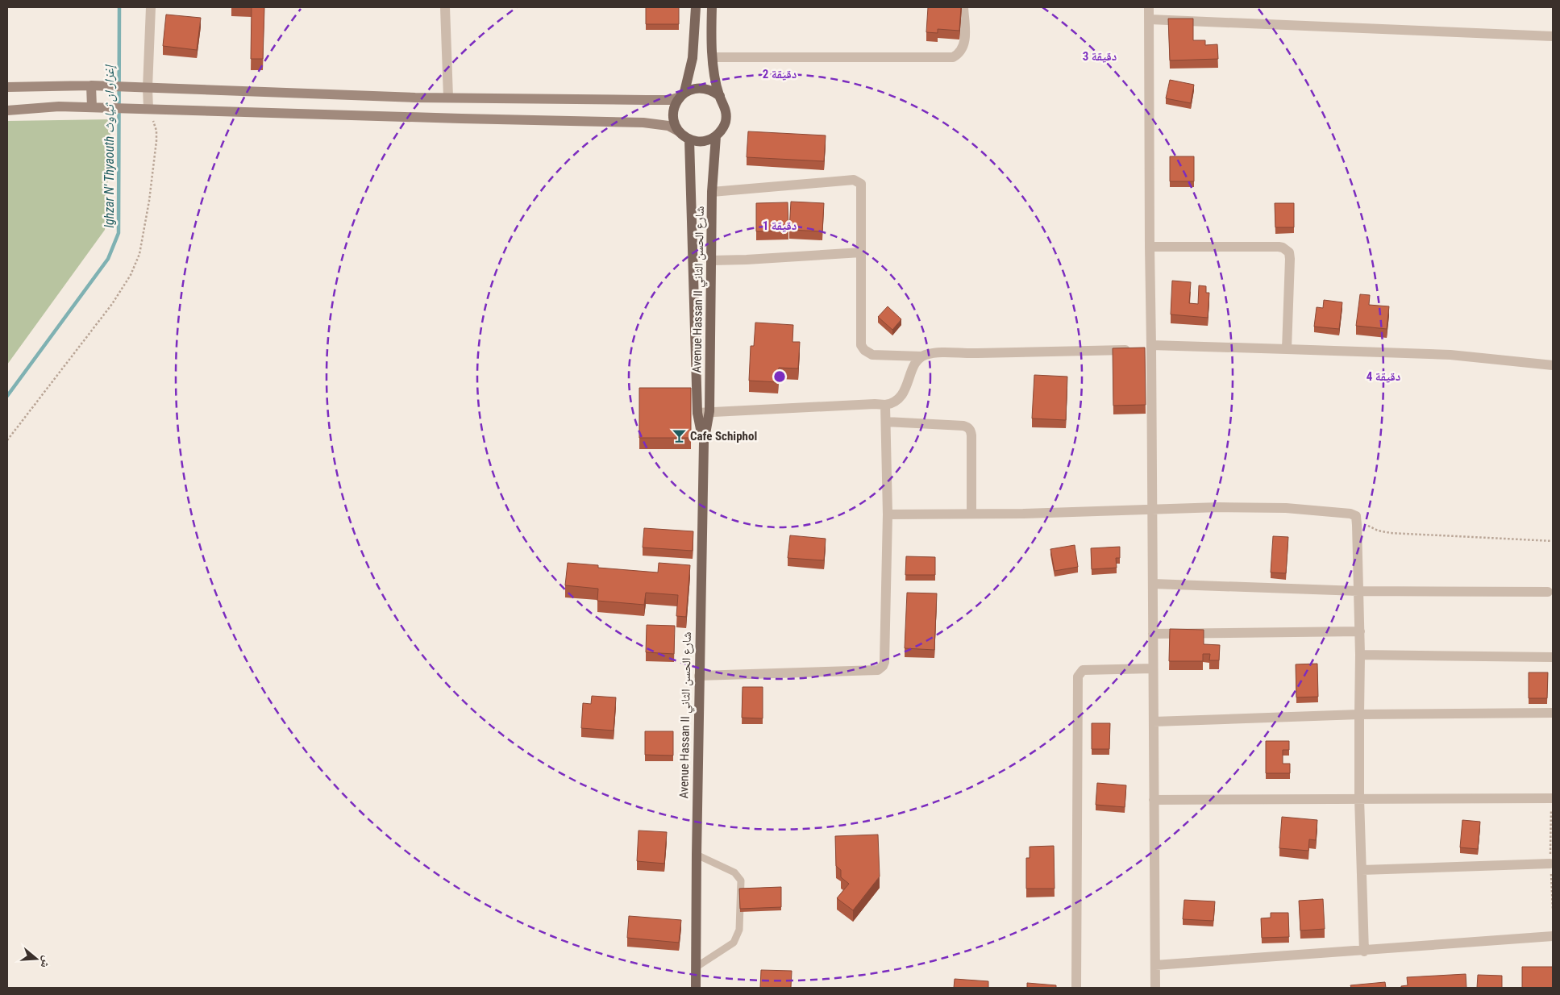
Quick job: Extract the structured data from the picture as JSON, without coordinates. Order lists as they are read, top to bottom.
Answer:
{
  "streets": {
    "main road": ["Avenue Hassan II شارع الحسن الثاني"]
  },
  "water": ["Ighzar N' Thyaouth إغزار ان ثياوث"],
  "places": {
    "bar": ["Cafe Schiphol"]
  },
  "north": "right",
  "rings": [
    "3 دقيقة",
    "2 دقيقة",
    "1 دقيقة",
    "4 دقيقة"
  ]
}
